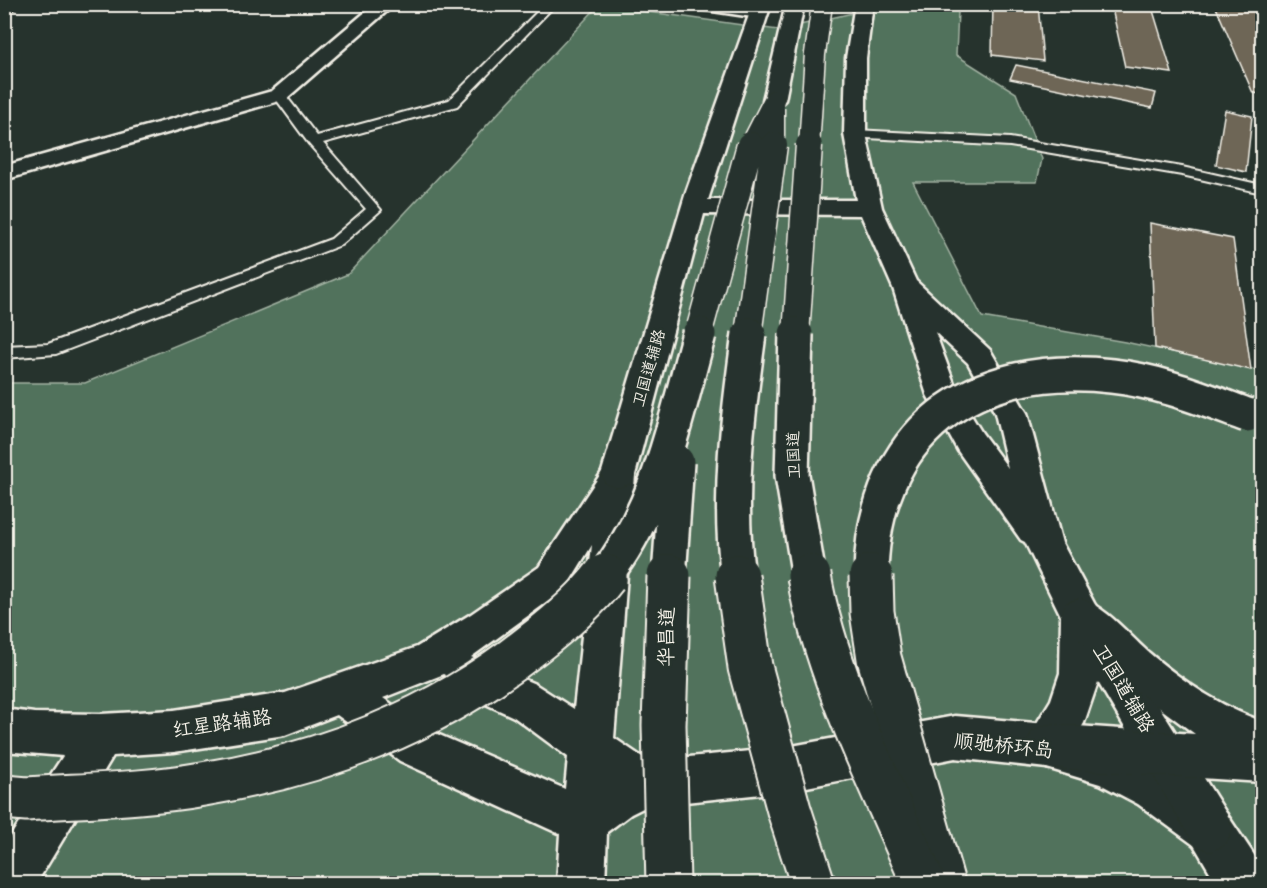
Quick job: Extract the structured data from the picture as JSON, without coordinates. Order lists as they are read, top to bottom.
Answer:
{
  "streets": {
    "main road": [
      "卫国道辅路",
      "卫国道",
      "华昌道",
      "红星路辅路",
      "顺驰桥环岛"
    ]
  },
  "crossings": [
    ["卫国道辅路", "红星路辅路"],
    ["卫国道辅路", "顺驰桥环岛"]
  ]
}
